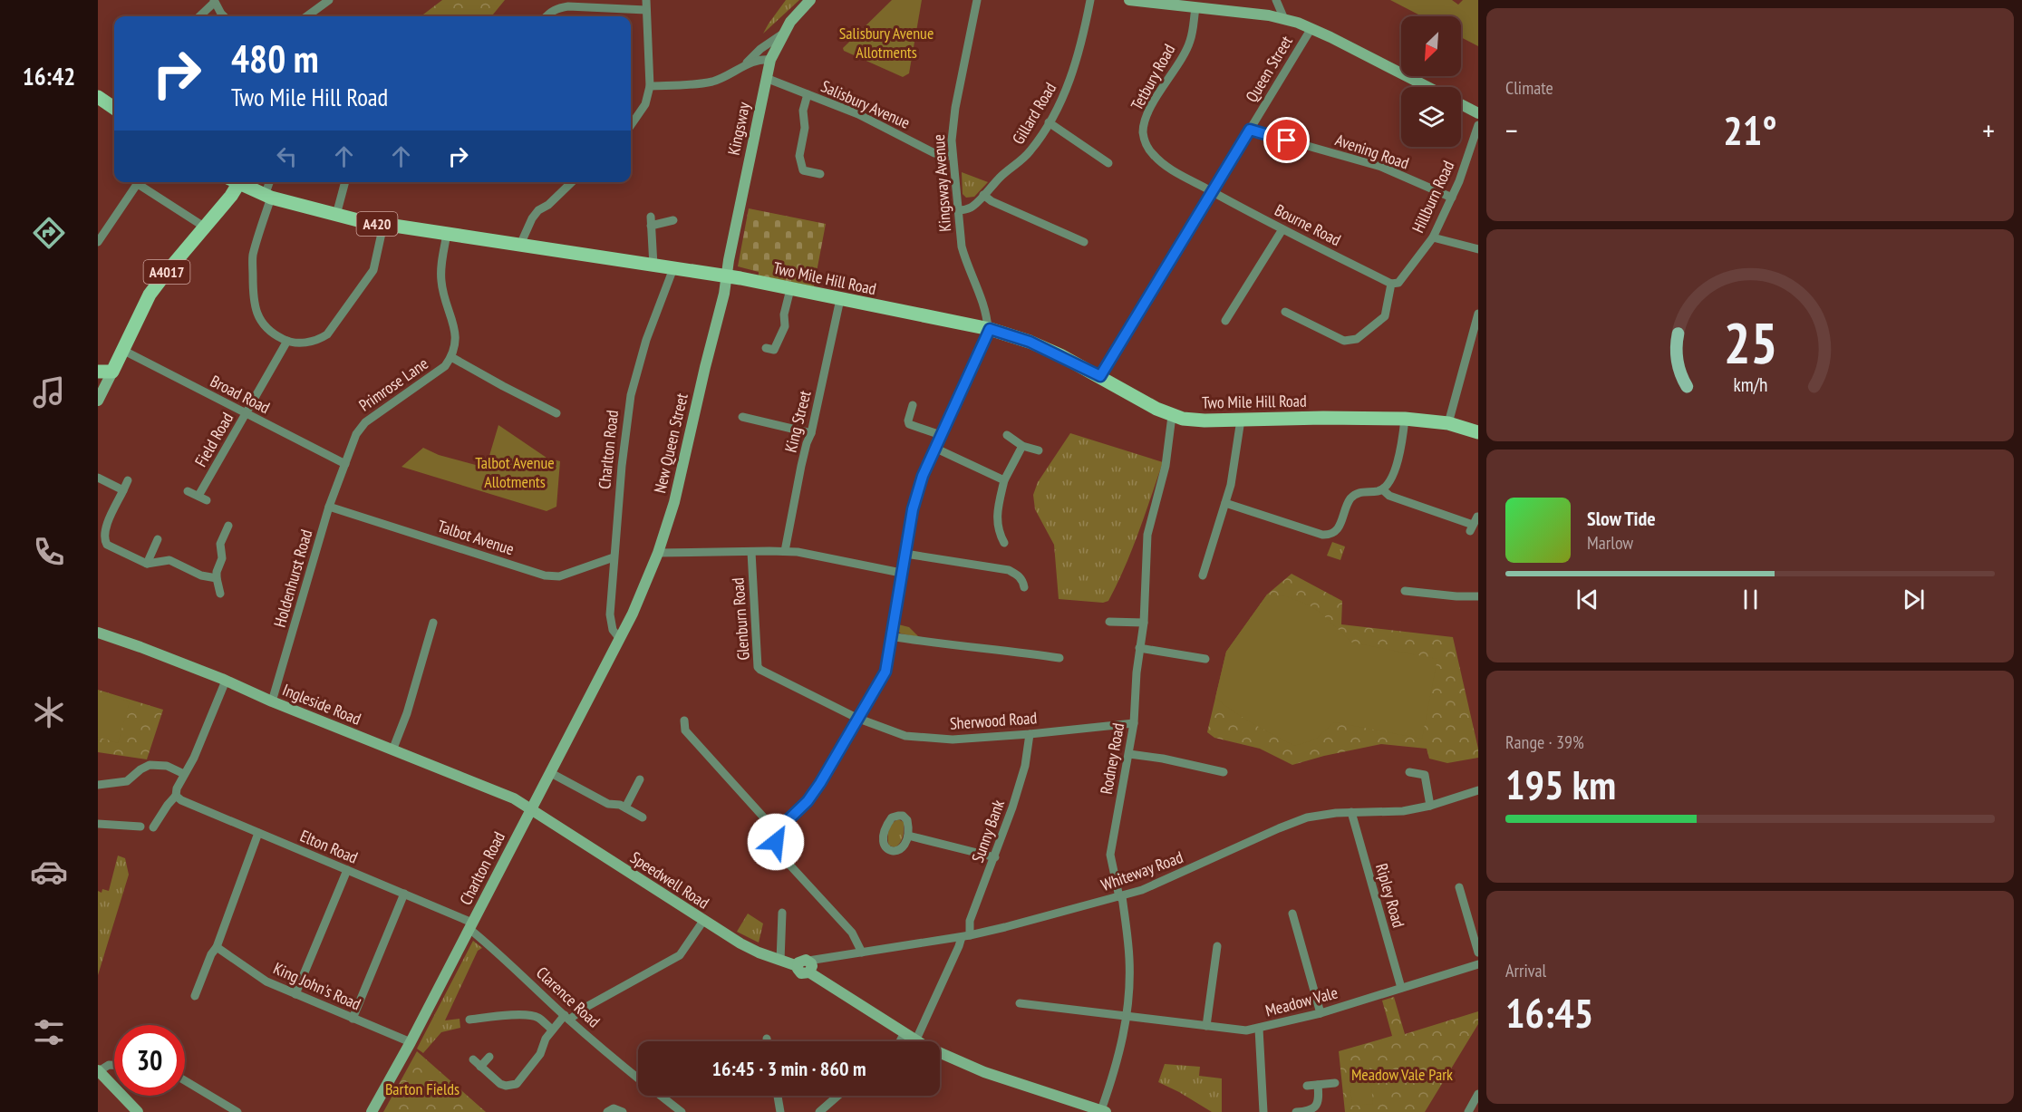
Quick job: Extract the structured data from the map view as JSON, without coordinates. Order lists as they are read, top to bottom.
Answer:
{
  "streets": {
    "main road": ["A420", "A4017", "Two Mile Hill Road"],
    "street": [
      "Queen Street",
      "Tetbury Road",
      "Salisbury Avenue",
      "Gillard Road",
      "Kingsway",
      "Avening Road",
      "Kingsway Avenue",
      "Hillburn Road",
      "Bourne Road",
      "Primrose Lane",
      "Broad Road",
      "King Street",
      "Field Road",
      "New Queen Street",
      "Charlton Road",
      "Talbot Avenue",
      "Holdenhurst Road",
      "Glenburn Road",
      "Ingleside Road",
      "Sherwood Road",
      "Rodney Road",
      "Sunny Bank",
      "Elton Road",
      "Whiteway Road",
      "Speedwell Road",
      "Ripley Road",
      "King John's Road",
      "Clarence Road",
      "Meadow Vale"
    ]
  },
  "crossings": [
    ["Queen Street", "Tetbury Road"],
    ["Queen Street", "Avening Road"],
    ["Queen Street", "Bourne Road"],
    ["Queen Street", "Two Mile Hill Road"],
    ["Tetbury Road", "Bourne Road"],
    ["Salisbury Avenue", "Kingsway"],
    ["Salisbury Avenue", "Kingsway Avenue"],
    ["Gillard Road", "Kingsway Avenue"],
    ["Kingsway", "Two Mile Hill Road"],
    ["Kingsway", "New Queen Street"],
    ["Avening Road", "Hillburn Road"],
    ["Kingsway Avenue", "Two Mile Hill Road"],
    ["Hillburn Road", "Bourne Road"],
    ["A420", "Two Mile Hill Road"],
    ["A4017", "Broad Road"],
    ["Two Mile Hill Road", "Primrose Lane"],
    ["Two Mile Hill Road", "King Street"],
    ["Two Mile Hill Road", "New Queen Street"],
    ["Two Mile Hill Road", "Charlton Road"],
    ["Two Mile Hill Road", "Rodney Road"],
    ["Primrose Lane", "Broad Road"],
    ["Primrose Lane", "Holdenhurst Road"],
    ["Broad Road", "Field Road"],
    ["Broad Road", "Holdenhurst Road"],
    ["New Queen Street", "Charlton Road"],
    ["Charlton Road", "Talbot Avenue"],
    ["Charlton Road", "Ingleside Road"],
    ["Charlton Road", "Elton Road"],
    ["Charlton Road", "Speedwell Road"],
    ["Charlton Road", "King John's Road"],
    ["Charlton Road", "Clarence Road"],
    ["Talbot Avenue", "Holdenhurst Road"],
    ["Holdenhurst Road", "Ingleside Road"],
    ["Glenburn Road", "Sherwood Road"],
    ["Ingleside Road", "Speedwell Road"],
    ["Sherwood Road", "Rodney Road"],
    ["Sherwood Road", "Sunny Bank"],
    ["Rodney Road", "Whiteway Road"],
    ["Rodney Road", "Speedwell Road"],
    ["Rodney Road", "Meadow Vale"],
    ["Sunny Bank", "Whiteway Road"],
    ["Elton Road", "Clarence Road"],
    ["Whiteway Road", "Speedwell Road"],
    ["Whiteway Road", "Ripley Road"],
    ["Ripley Road", "Meadow Vale"]
  ],
  "parks": [
    "Salisbury Avenue Allotments",
    "Talbot Avenue Allotments",
    "Meadow Vale Park",
    "Barton Fields"
  ],
  "north": "bottom left",
  "page": {
    "tabs": "16:42",
    "tile": [
      "Climate",
      ["Range · 39%", "195 km"],
      ["Arrival", "16:45"]
    ],
    "turn": ["480 m", "Two Mile Hill Road"],
    "heat": ["−", "21°", "+"],
    "song": ["Slow Tide", "Marlow"],
    "limit": "30",
    "trip": "16:45 · 3 min · 860 m",
    "gauge": ["25", "km/h"]
  }
}
